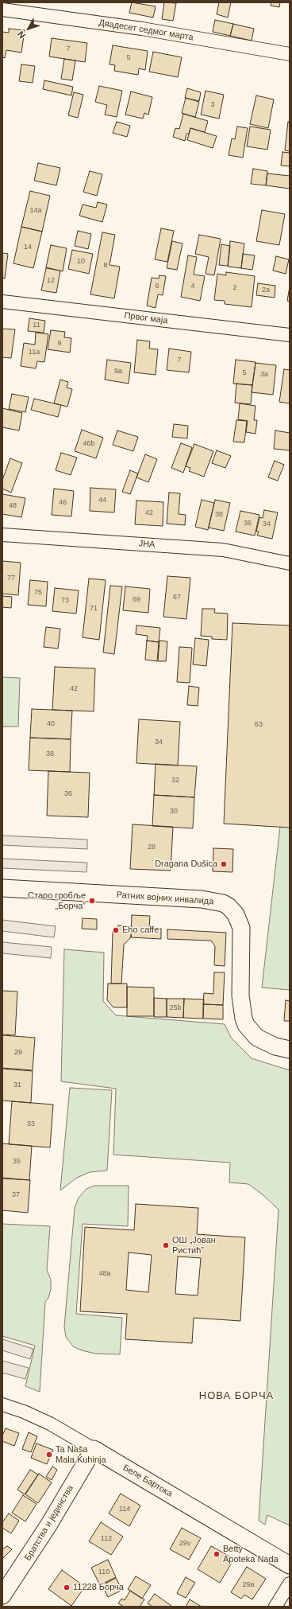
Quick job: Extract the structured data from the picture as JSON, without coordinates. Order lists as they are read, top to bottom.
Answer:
{
  "streets": {
    "street": [
      "Двадесет седмог марта",
      "Првог маја",
      "ЈНА",
      "Ратних војних инвалида",
      "Беле Бартока",
      "Братства и јединства"
    ]
  },
  "crossings": [
    ["Беле Бартока", "Братства и јединства"]
  ],
  "districts": ["НОВА БОРЧА"],
  "places": [
    "Dragana Dušica",
    "Старо гробље „Борча”",
    "Eho caffe",
    "ОШ „Јован Ристић”",
    "Ta Naša Mala Kuhinja",
    "Betty Apoteka Nada",
    "11228 Борча"
  ],
  "house_numbers": [
    "7",
    "5",
    "3",
    "14a",
    "14",
    "10",
    "8",
    "12",
    "6",
    "4",
    "2",
    "2a",
    "11",
    "9",
    "11a",
    "7",
    "9a",
    "5",
    "3a",
    "46b",
    "44",
    "46",
    "48",
    "42",
    "38",
    "36",
    "34",
    "77",
    "75",
    "67",
    "69",
    "73",
    "71",
    "42",
    "40",
    "63",
    "34",
    "38",
    "32",
    "36",
    "30",
    "28",
    "25b",
    "29",
    "31",
    "33",
    "35",
    "37",
    "48а",
    "114",
    "112",
    "29v",
    "110",
    "29a"
  ],
  "north": "bottom left"
}
